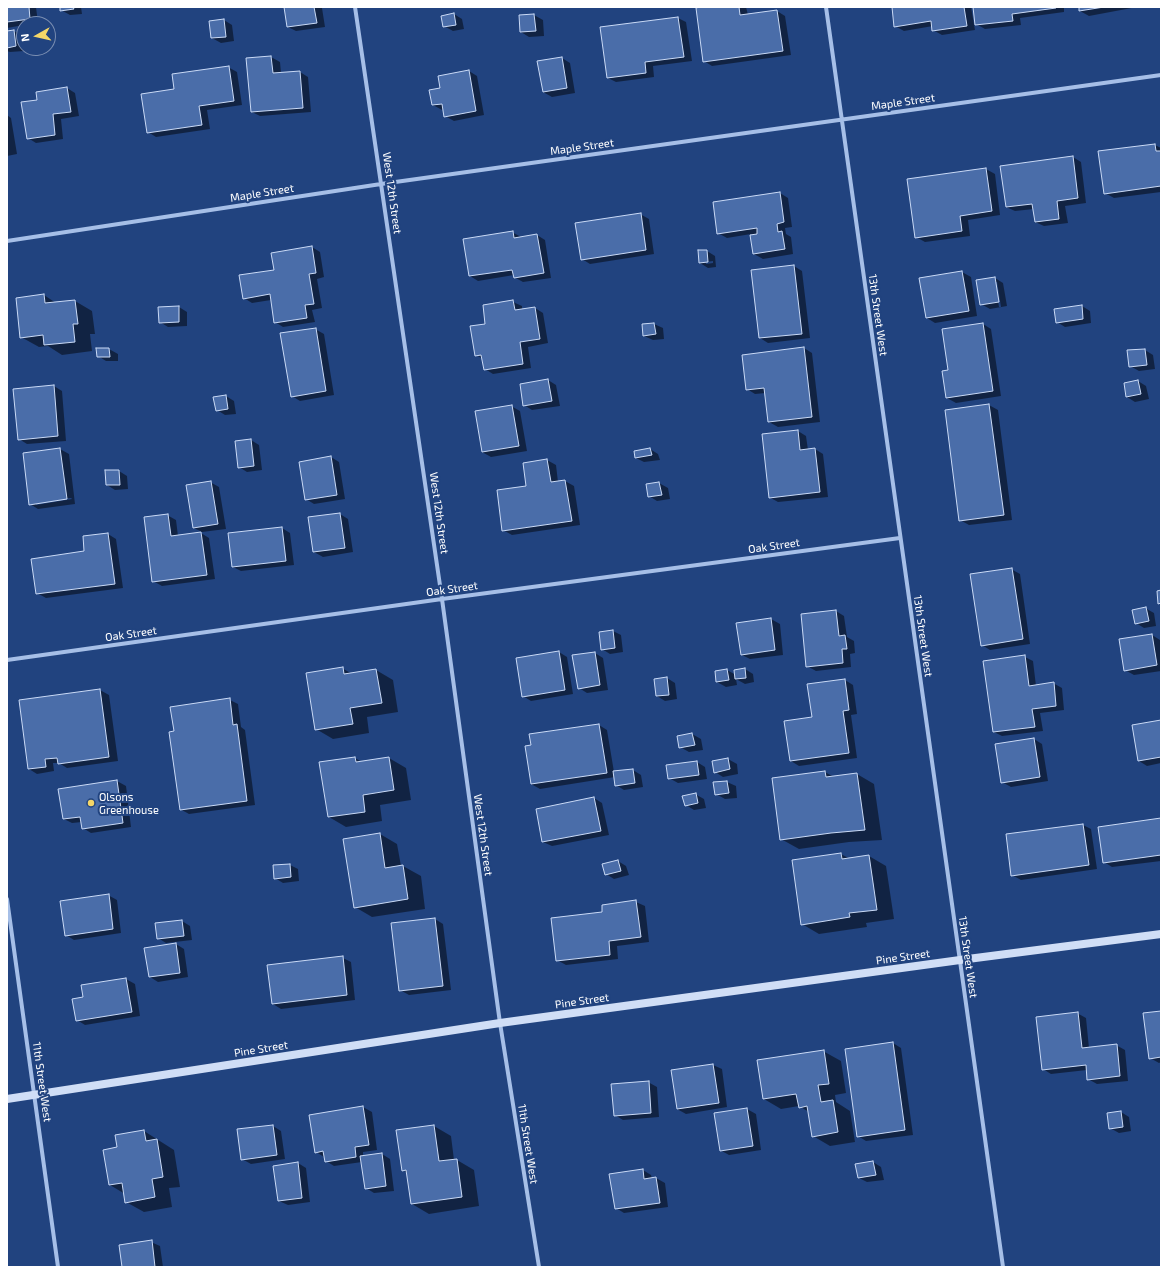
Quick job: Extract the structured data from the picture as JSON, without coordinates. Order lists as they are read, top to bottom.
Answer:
{
  "streets": {
    "street": [
      "Maple Street",
      "West 12th Street",
      "13th Street West",
      "Oak Street",
      "Pine Street",
      "11th Street West"
    ]
  },
  "crossings": [
    ["Maple Street", "West 12th Street"],
    ["Maple Street", "13th Street West"],
    ["West 12th Street", "Oak Street"],
    ["West 12th Street", "Pine Street"],
    ["West 12th Street", "11th Street West"],
    ["13th Street West", "Oak Street"],
    ["13th Street West", "Pine Street"],
    ["Pine Street", "11th Street West"]
  ],
  "places": ["Olsons Greenhouse"],
  "north": "left"
}
